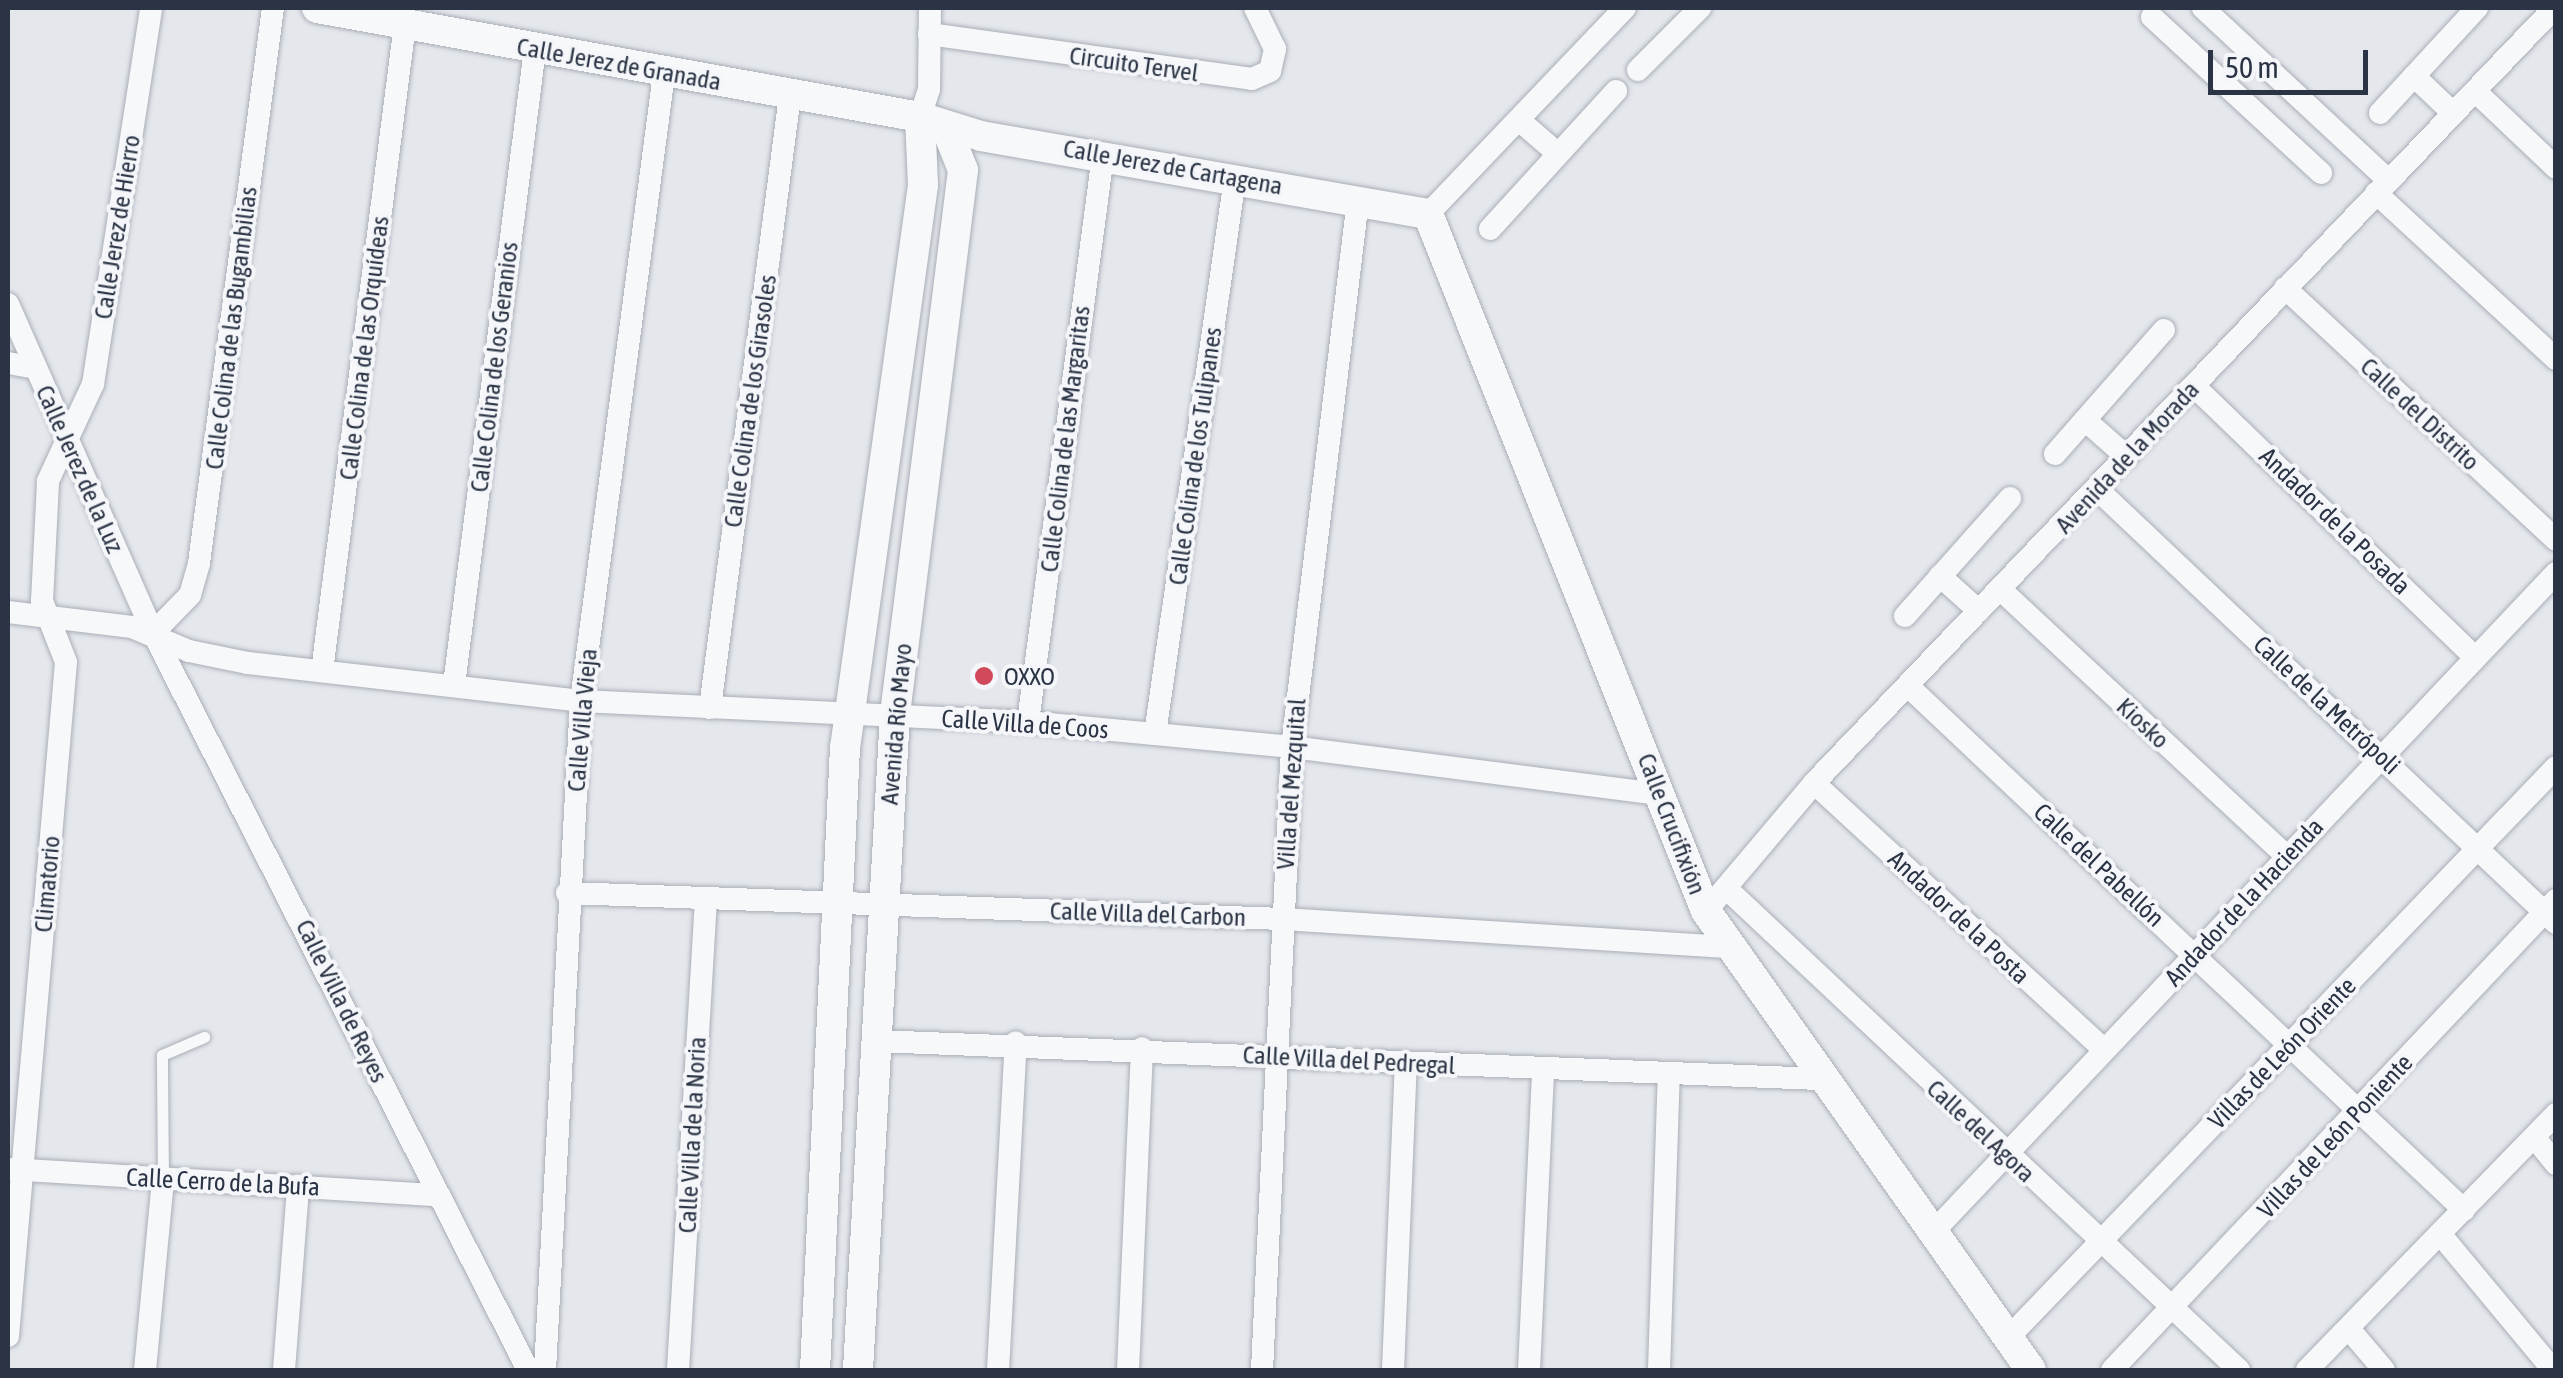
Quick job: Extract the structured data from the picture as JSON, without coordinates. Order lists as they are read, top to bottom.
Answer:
{
  "streets": {
    "street": [
      "Calle Jerez de Granada",
      "Circuito Tervel",
      "Calle Jerez de Cartagena",
      "Calle Jerez de Hierro",
      "Calle Colina de las Bugambilias",
      "Calle Colina de las Orquídeas",
      "Calle Colina de los Geranios",
      "Calle Colina de los Girasoles",
      "Calle del Distrito",
      "Calle Colina de las Margaritas",
      "Calle Colina de los Tulipanes",
      "Avenida de la Morada",
      "Calle Jerez de la Luz",
      "Andador de la Posada",
      "Calle de la Metrópoli",
      "Calle Villa Vieja",
      "Kiosko",
      "Avenida Río Mayo",
      "Calle Villa de Coos",
      "Villa del Mezquital",
      "Calle Crucifixión",
      "Calle del Pabellón",
      "Climatorio",
      "Andador de la Hacienda",
      "Calle Villa del Carbon",
      "Andador de la Posta",
      "Calle Villa de Reyes",
      "Villas de León Oriente",
      "Calle Villa del Pedregal",
      "Calle del Agora",
      "Calle Villa de la Noria",
      "Villas de León Poniente",
      "Calle Cerro de la Bufa"
    ]
  },
  "crossings": [
    ["Calle Jerez de Granada", "Calle Jerez de Cartagena"],
    ["Calle Jerez de Granada", "Calle Colina de las Orquídeas"],
    ["Calle Jerez de Granada", "Calle Colina de los Geranios"],
    ["Calle Jerez de Granada", "Calle Colina de los Girasoles"],
    ["Calle Jerez de Granada", "Calle Villa Vieja"],
    ["Calle Jerez de Granada", "Avenida Río Mayo"],
    ["Circuito Tervel", "Avenida Río Mayo"],
    ["Calle Jerez de Cartagena", "Calle Colina de las Margaritas"],
    ["Calle Jerez de Cartagena", "Calle Colina de los Tulipanes"],
    ["Calle Jerez de Cartagena", "Avenida Río Mayo"],
    ["Calle Jerez de Cartagena", "Villa del Mezquital"],
    ["Calle Jerez de Cartagena", "Calle Crucifixión"],
    ["Calle Jerez de Hierro", "Calle Jerez de la Luz"],
    ["Calle Jerez de Hierro", "Climatorio"],
    ["Calle Colina de las Bugambilias", "Calle Jerez de la Luz"],
    ["Calle Colina de las Bugambilias", "Calle Villa de Coos"],
    ["Calle Colina de las Bugambilias", "Calle Villa de Reyes"],
    ["Calle Colina de las Orquídeas", "Calle Villa de Coos"],
    ["Calle Colina de los Geranios", "Calle Villa de Coos"],
    ["Calle Colina de los Girasoles", "Calle Villa de Coos"],
    ["Calle del Distrito", "Avenida de la Morada"],
    ["Calle Colina de las Margaritas", "Calle Villa de Coos"],
    ["Calle Colina de los Tulipanes", "Calle Villa de Coos"],
    ["Avenida de la Morada", "Andador de la Posada"],
    ["Avenida de la Morada", "Calle de la Metrópoli"],
    ["Avenida de la Morada", "Kiosko"],
    ["Avenida de la Morada", "Calle Crucifixión"],
    ["Avenida de la Morada", "Calle del Pabellón"],
    ["Avenida de la Morada", "Andador de la Posta"],
    ["Avenida de la Morada", "Calle del Agora"],
    ["Calle Jerez de la Luz", "Calle Villa de Coos"],
    ["Calle Jerez de la Luz", "Climatorio"],
    ["Calle Jerez de la Luz", "Calle Villa de Reyes"],
    ["Andador de la Posada", "Andador de la Hacienda"],
    ["Calle de la Metrópoli", "Andador de la Hacienda"],
    ["Calle de la Metrópoli", "Villas de León Oriente"],
    ["Calle de la Metrópoli", "Villas de León Poniente"],
    ["Calle Villa Vieja", "Calle Villa de Coos"],
    ["Calle Villa Vieja", "Calle Villa del Carbon"],
    ["Kiosko", "Andador de la Hacienda"],
    ["Avenida Río Mayo", "Calle Villa de Coos"],
    ["Avenida Río Mayo", "Calle Villa del Carbon"],
    ["Avenida Río Mayo", "Calle Villa del Pedregal"],
    ["Calle Villa de Coos", "Villa del Mezquital"],
    ["Calle Villa de Coos", "Calle Crucifixión"],
    ["Calle Villa de Coos", "Climatorio"],
    ["Calle Villa de Coos", "Calle Villa de Reyes"],
    ["Villa del Mezquital", "Calle Villa del Carbon"],
    ["Villa del Mezquital", "Calle Villa del Pedregal"],
    ["Calle Crucifixión", "Andador de la Hacienda"],
    ["Calle Crucifixión", "Calle Villa del Carbon"],
    ["Calle Crucifixión", "Villas de León Oriente"],
    ["Calle Crucifixión", "Calle Villa del Pedregal"],
    ["Calle del Pabellón", "Andador de la Hacienda"],
    ["Calle del Pabellón", "Villas de León Oriente"],
    ["Calle del Pabellón", "Villas de León Poniente"],
    ["Climatorio", "Calle Cerro de la Bufa"],
    ["Andador de la Hacienda", "Andador de la Posta"],
    ["Andador de la Hacienda", "Calle del Agora"],
    ["Calle Villa del Carbon", "Calle Villa de la Noria"],
    ["Calle Villa de Reyes", "Calle Cerro de la Bufa"],
    ["Villas de León Oriente", "Calle del Agora"],
    ["Calle del Agora", "Villas de León Poniente"]
  ],
  "places": ["OXXO"],
  "scale_bar": "50 m"
}
